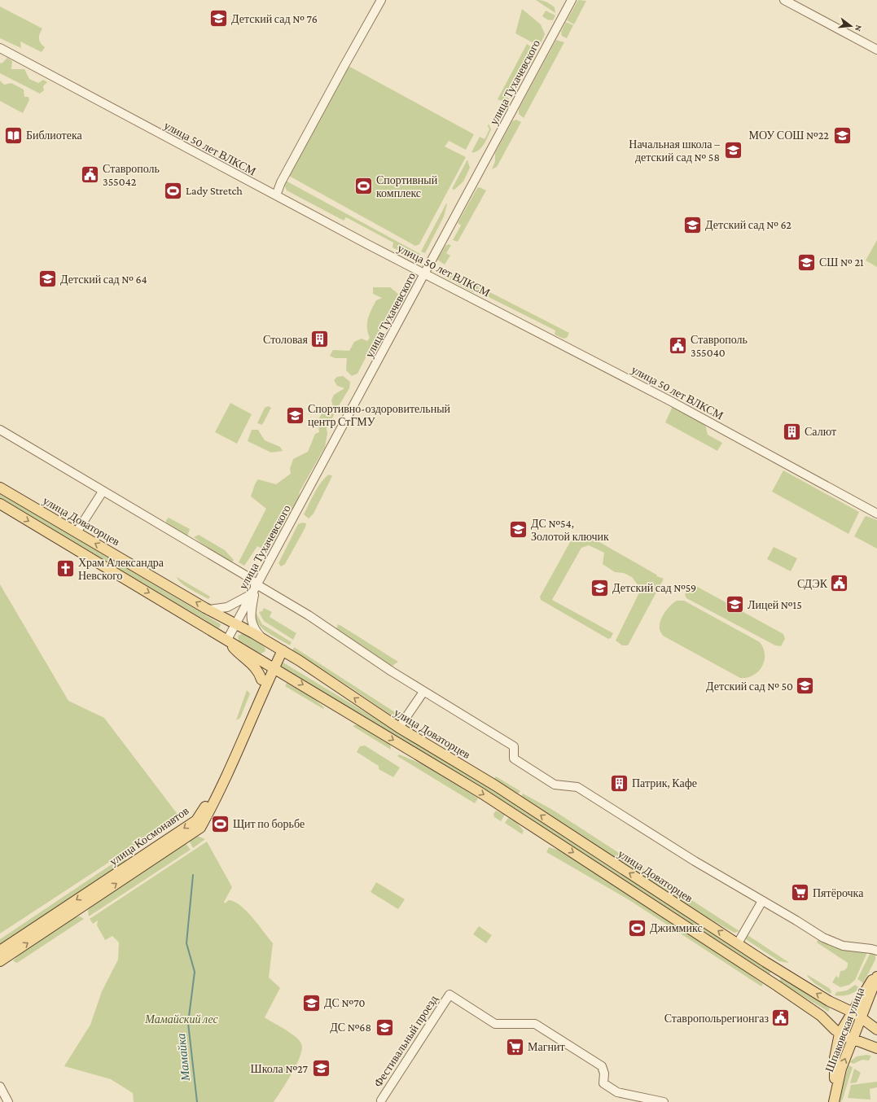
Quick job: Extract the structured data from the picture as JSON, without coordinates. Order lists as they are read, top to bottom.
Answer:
{
  "streets": {
    "main road": ["улица Доваторцев", "улица Космонавтов", "Шпаковская улица"],
    "street": ["улица Тухачевского", "улица 50 лет ВЛКСМ", "Фестивальный проезд"]
  },
  "crossings": [
    ["улица Тухачевского", "улица 50 лет ВЛКСМ"],
    ["улица Тухачевского", "улица Доваторцев"]
  ],
  "water": ["Мамайка"],
  "parks": ["Мамайский лес"],
  "places": {
    "school or university": [
      "Детский сад № 76",
      "МОУ СОШ №22",
      "Начальная школа – детский сад № 58",
      "Детский сад № 62",
      "СШ № 21",
      "Детский сад № 64",
      "Спортивно-оздоровительный центр СтГМУ",
      "ДС №54, Золотой ключик",
      "Детский сад №59",
      "Лицей №15",
      "Детский сад № 50",
      "ДС №70",
      "ДС №68",
      "Школа №27"
    ],
    "library": ["Библиотека"],
    "public building": [
      "Ставрополь 355042",
      "Ставрополь 355040",
      "СДЭК",
      "Ставропольрегионгаз"
    ],
    "sports": [
      "Спортивный комплекс",
      "Lady Stretch",
      "Щит по борьбе",
      "Джиммикс"
    ],
    "building": ["Столовая", "Салют", "Патрик, Кафе"],
    "church": ["Храм Александра Невского"],
    "supermarket": ["Пятёрочка", "Магнит"]
  },
  "north": "right"
}
